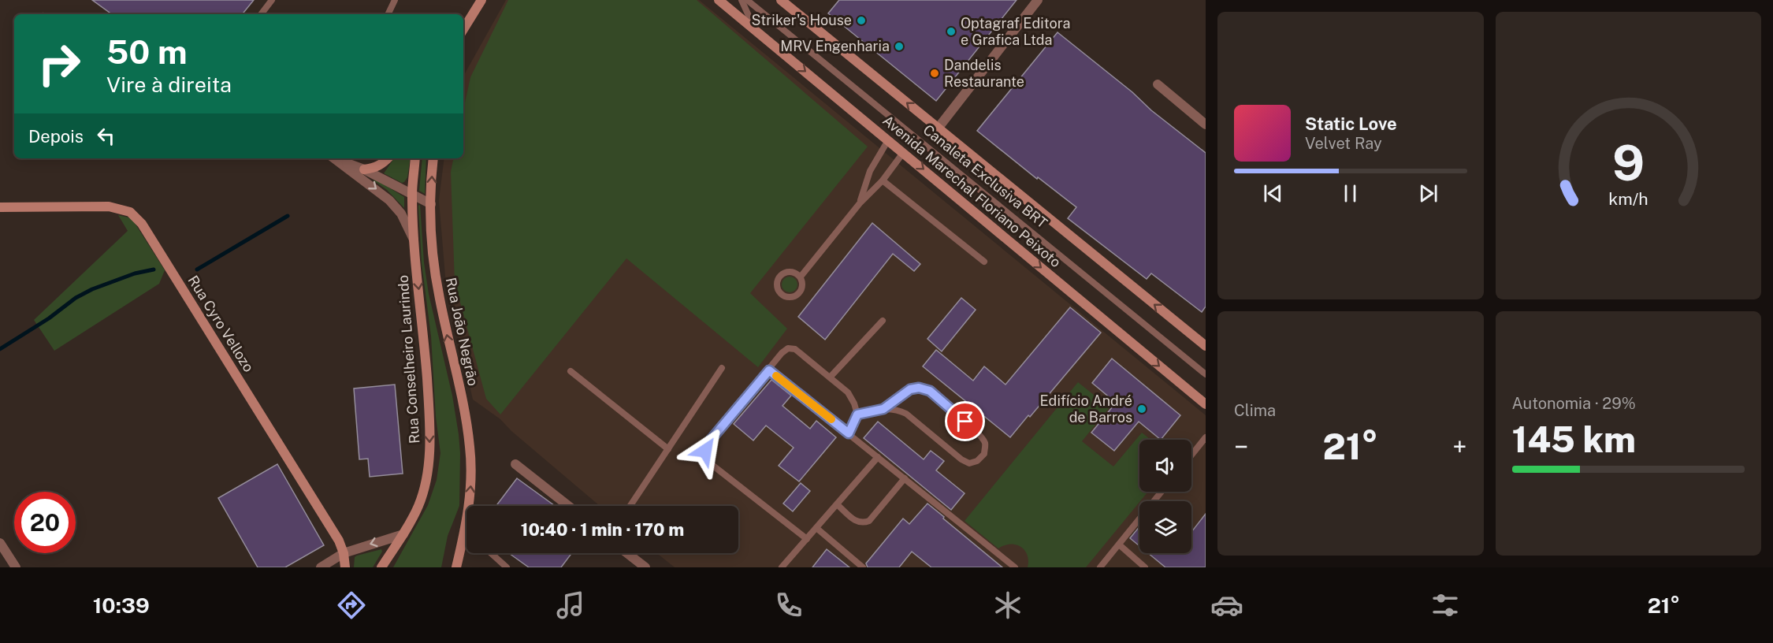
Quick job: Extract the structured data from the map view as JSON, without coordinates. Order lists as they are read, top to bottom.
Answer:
{
  "streets": {
    "street": [
      "Avenida Marechal Floriano Peixoto",
      "Rua Cyro Vellozo",
      "Rua João Negrão",
      "Rua Conselheiro Laurindo"
    ],
    "lane": ["Canaleta Exclusiva BRT"]
  },
  "one_way": ["Rua João Negrão", "Rua Conselheiro Laurindo"],
  "places": [
    "Striker's House",
    "Optagraf Editora e Grafica Ltda",
    "MRV Engenharia",
    "Dandelis Restaurante",
    "Edifício André de Barros"
  ],
  "page": {
    "turn": ["50 m", "Vire à direita"],
    "song": ["Static Love", "Velvet Ray"],
    "then": "Depois",
    "tile": [
      "Clima",
      ["Autonomia · 29%", "145 km"]
    ],
    "heat": ["−", "21°", "+"],
    "limit": "20",
    "trip": "10:40 · 1 min · 170 m",
    "tabs": ["10:39", "21°"],
    "gauge": ["9", "km/h"]
  }
}
